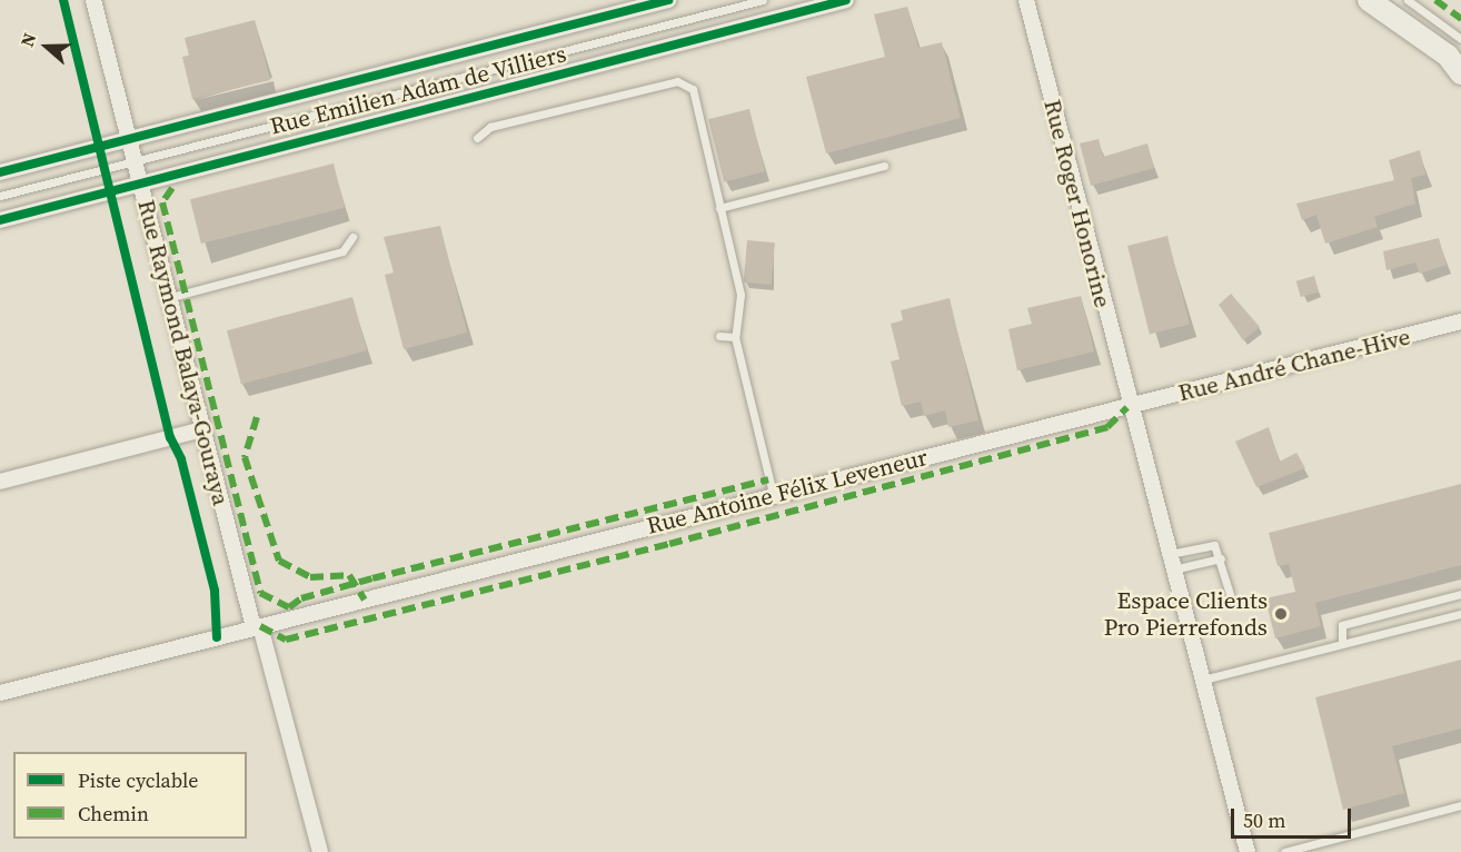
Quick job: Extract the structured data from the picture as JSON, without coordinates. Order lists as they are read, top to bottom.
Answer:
{
  "streets": {
    "street": [
      "Rue Emilien Adam de Villiers",
      "Rue Roger Honorine",
      "Rue Raymond Balaya-Gouraya",
      "Rue André Chane-Hive",
      "Rue Antoine Félix Leveneur"
    ]
  },
  "crossings": [
    ["Rue Emilien Adam de Villiers", "Rue Raymond Balaya-Gouraya"],
    ["Rue Roger Honorine", "Rue André Chane-Hive"],
    ["Rue Roger Honorine", "Rue Antoine Félix Leveneur"],
    ["Rue Raymond Balaya-Gouraya", "Rue Antoine Félix Leveneur"],
    ["Rue André Chane-Hive", "Rue Antoine Félix Leveneur"]
  ],
  "places": ["Espace Clients Pro Pierrefonds"],
  "legend": ["Piste cyclable", "Chemin"],
  "scale_bar": "50 m",
  "north": "left"
}
